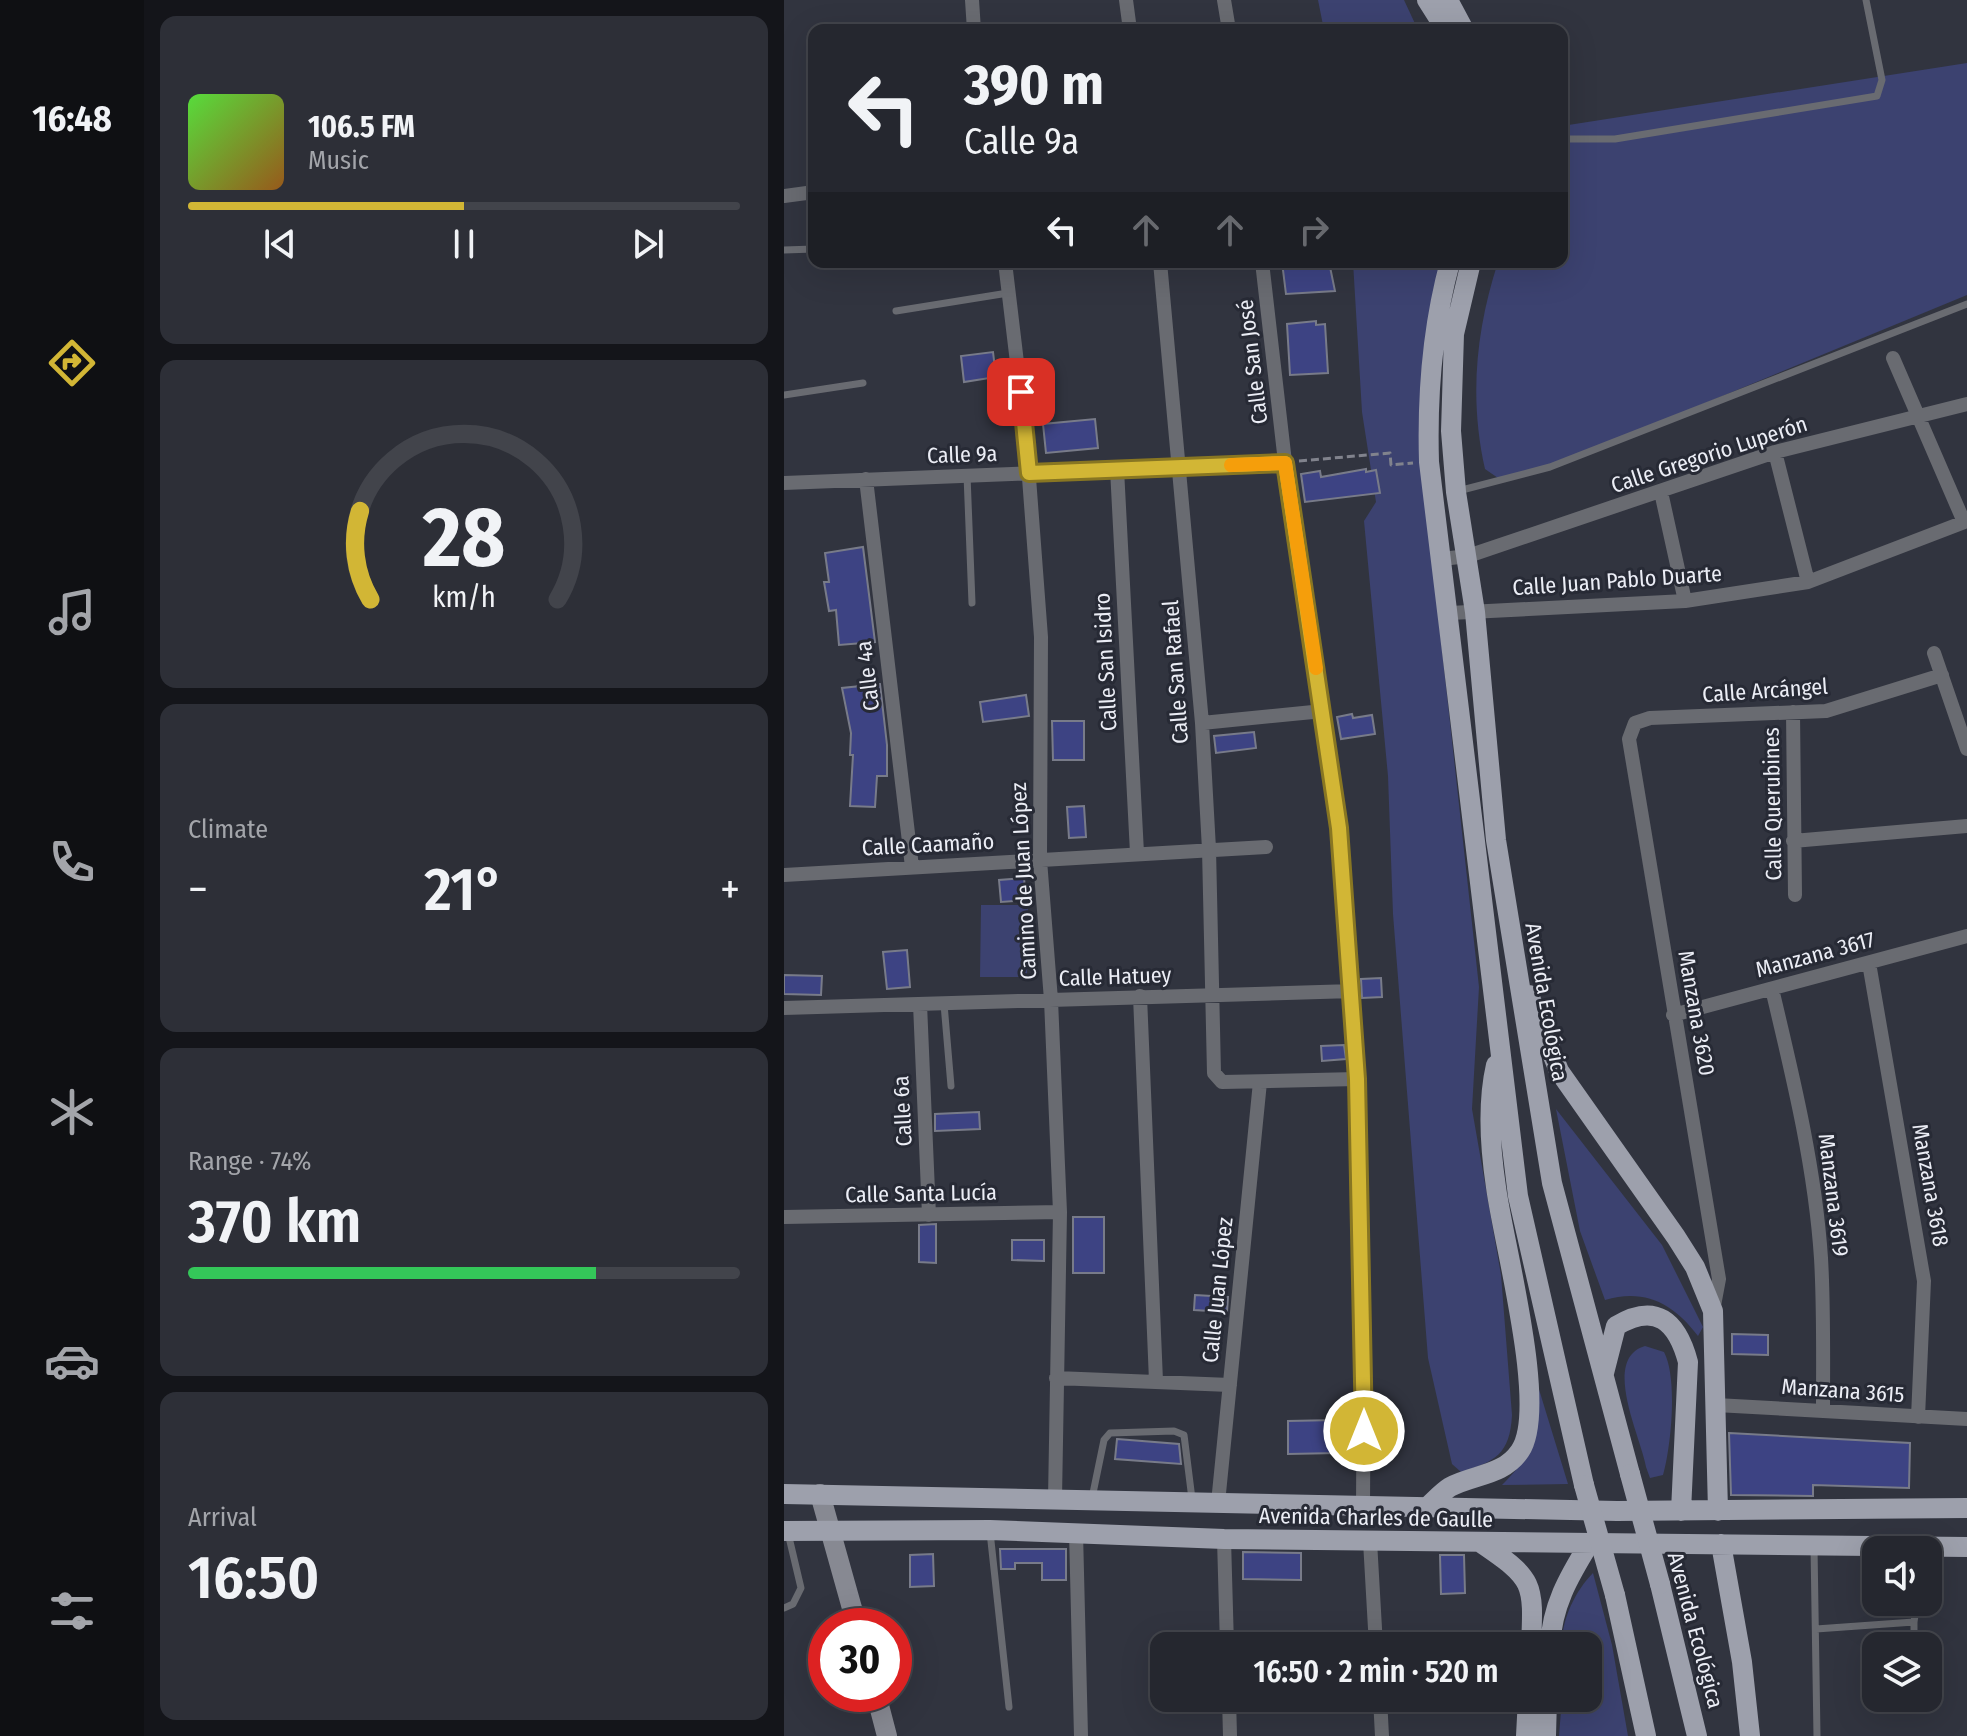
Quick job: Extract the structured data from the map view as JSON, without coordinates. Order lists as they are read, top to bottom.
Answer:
{
  "streets": {
    "main road": ["Avenida Ecológica", "Avenida Charles de Gaulle"],
    "street": [
      "Calle San José",
      "Calle 9a",
      "Calle Gregorio Luperón",
      "Calle Juan Pablo Duarte",
      "Calle San Isidro",
      "Calle San Rafael",
      "Calle 4a",
      "Calle Arcángel",
      "Calle Querubines",
      "Calle Caamaño",
      "Camino de Juan López",
      "Manzana 3617",
      "Calle Hatuey",
      "Manzana 3620",
      "Calle 6a",
      "Manzana 3618",
      "Calle Santa Lucía",
      "Manzana 3619",
      "Calle Juan López",
      "Manzana 3615"
    ]
  },
  "crossings": [
    ["Calle San José", "Calle 9a"],
    ["Calle San José", "Calle Hatuey"],
    ["Calle San José", "Avenida Charles de Gaulle"],
    ["Calle 9a", "Calle San Isidro"],
    ["Calle 9a", "Calle San Rafael"],
    ["Calle 9a", "Calle 4a"],
    ["Calle 9a", "Camino de Juan López"],
    ["Calle Gregorio Luperón", "Avenida Ecológica"],
    ["Calle Juan Pablo Duarte", "Avenida Ecológica"],
    ["Calle San Isidro", "Calle Caamaño"],
    ["Calle San Rafael", "Calle Caamaño"],
    ["Calle San Rafael", "Calle Hatuey"],
    ["Calle San Rafael", "Calle Juan López"],
    ["Calle 4a", "Calle Caamaño"],
    ["Calle Arcángel", "Calle Querubines"],
    ["Calle Arcángel", "Manzana 3620"],
    ["Calle Caamaño", "Camino de Juan López"],
    ["Camino de Juan López", "Calle Hatuey"],
    ["Camino de Juan López", "Calle Santa Lucía"],
    ["Camino de Juan López", "Avenida Charles de Gaulle"],
    ["Manzana 3617", "Manzana 3620"],
    ["Manzana 3617", "Manzana 3618"],
    ["Manzana 3617", "Manzana 3619"],
    ["Calle Hatuey", "Calle 6a"],
    ["Calle 6a", "Calle Santa Lucía"],
    ["Manzana 3618", "Manzana 3615"],
    ["Manzana 3619", "Manzana 3615"],
    ["Calle Juan López", "Avenida Charles de Gaulle"]
  ],
  "page": {
    "tabs": "16:48",
    "turn": ["390 m", "Calle 9a"],
    "song": ["106.5 FM", "Music"],
    "tile": [
      "Climate",
      ["Range · 74%", "370 km"],
      ["Arrival", "16:50"]
    ],
    "heat": ["−", "21°", "+"],
    "limit": "30",
    "trip": "16:50 · 2 min · 520 m",
    "gauge": ["28", "km/h"]
  }
}
